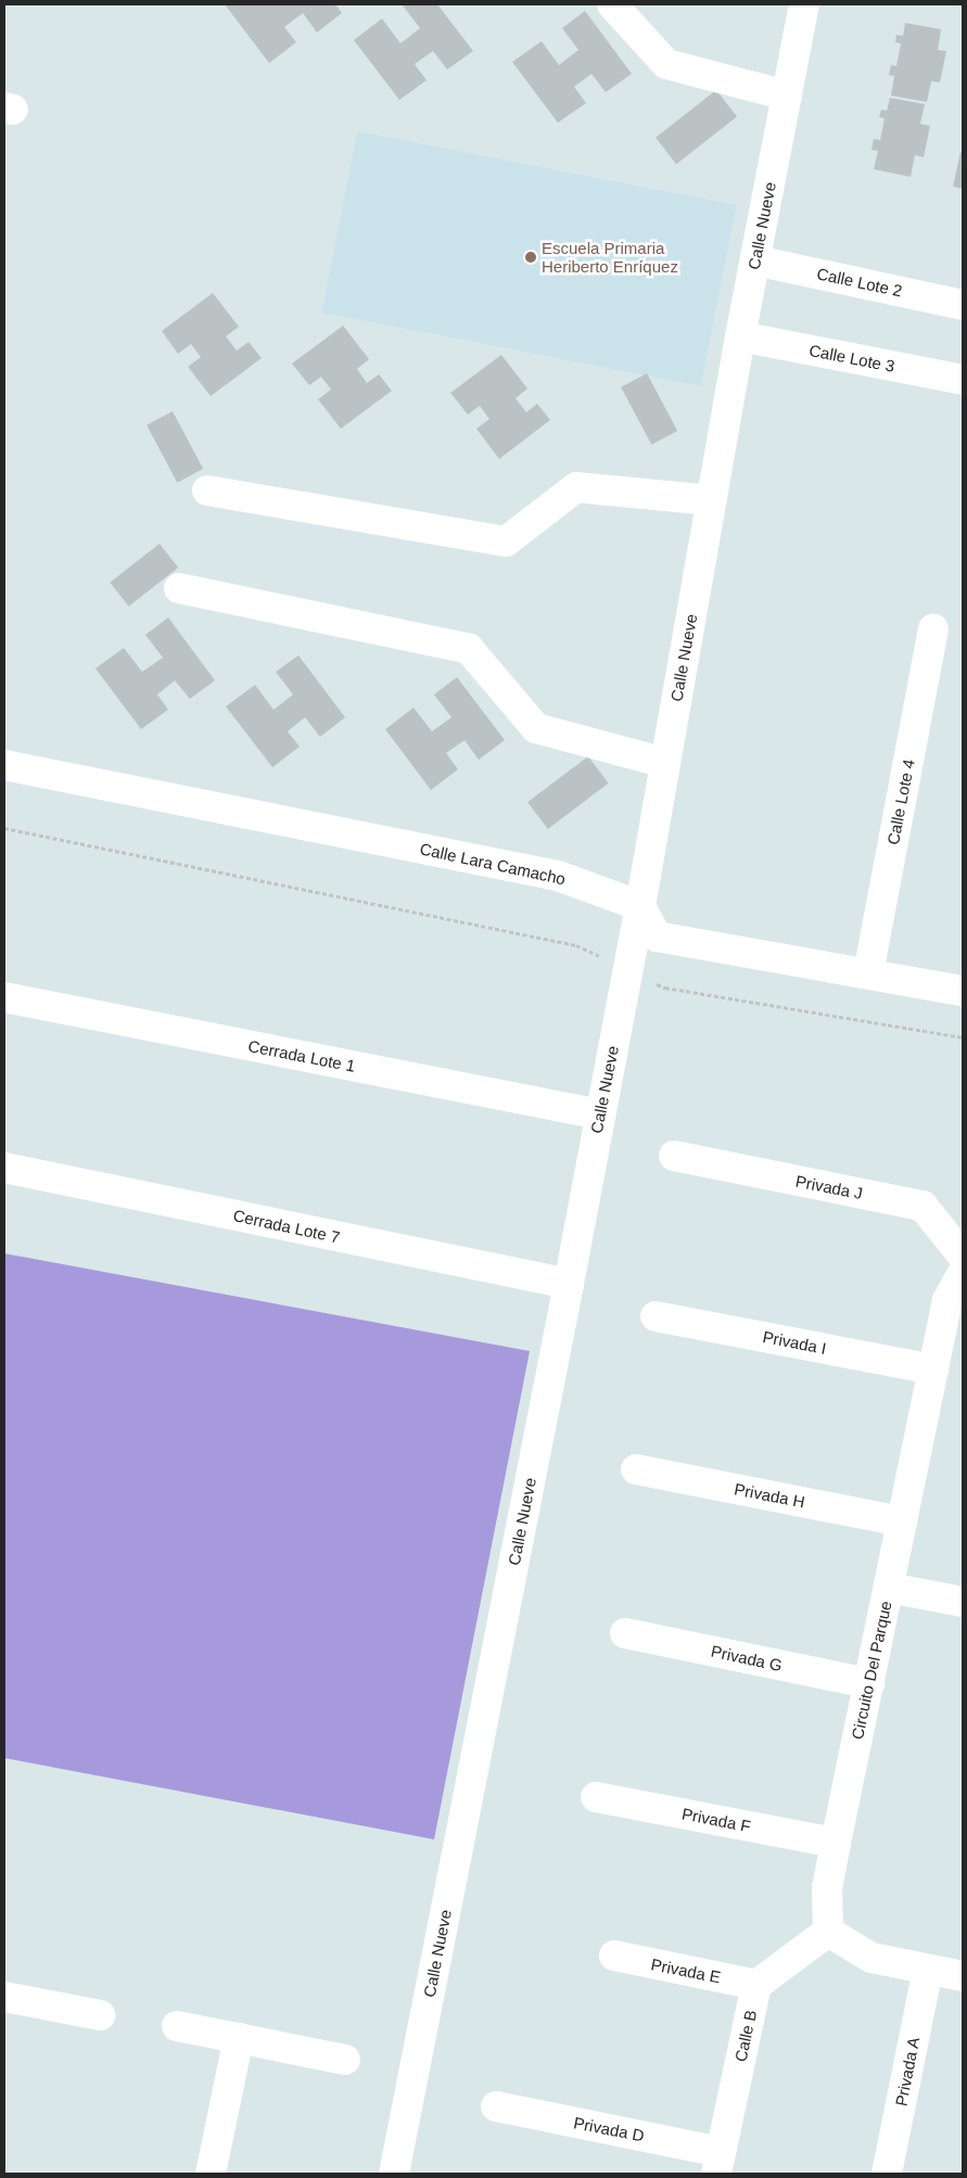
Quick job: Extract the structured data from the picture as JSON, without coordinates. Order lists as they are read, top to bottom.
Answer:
{
  "streets": {
    "street": [
      "Calle Nueve",
      "Calle Lote 2",
      "Calle Lote 3",
      "Calle Lote 4",
      "Calle Lara Camacho",
      "Cerrada Lote 1",
      "Privada J",
      "Cerrada Lote 7",
      "Privada I",
      "Privada H",
      "Privada G",
      "Circuito Del Parque",
      "Privada F",
      "Privada E",
      "Calle B",
      "Privada A",
      "Privada D"
    ]
  },
  "crossings": [
    ["Calle Nueve", "Calle Lote 2"],
    ["Calle Nueve", "Calle Lote 3"],
    ["Calle Nueve", "Calle Lara Camacho"],
    ["Calle Nueve", "Cerrada Lote 1"],
    ["Calle Nueve", "Cerrada Lote 7"],
    ["Privada I", "Circuito Del Parque"],
    ["Privada H", "Circuito Del Parque"],
    ["Privada G", "Circuito Del Parque"],
    ["Circuito Del Parque", "Privada F"],
    ["Privada E", "Calle B"],
    ["Calle B", "Privada D"]
  ],
  "places": ["Escuela Primaria Heriberto Enríquez"]
}
